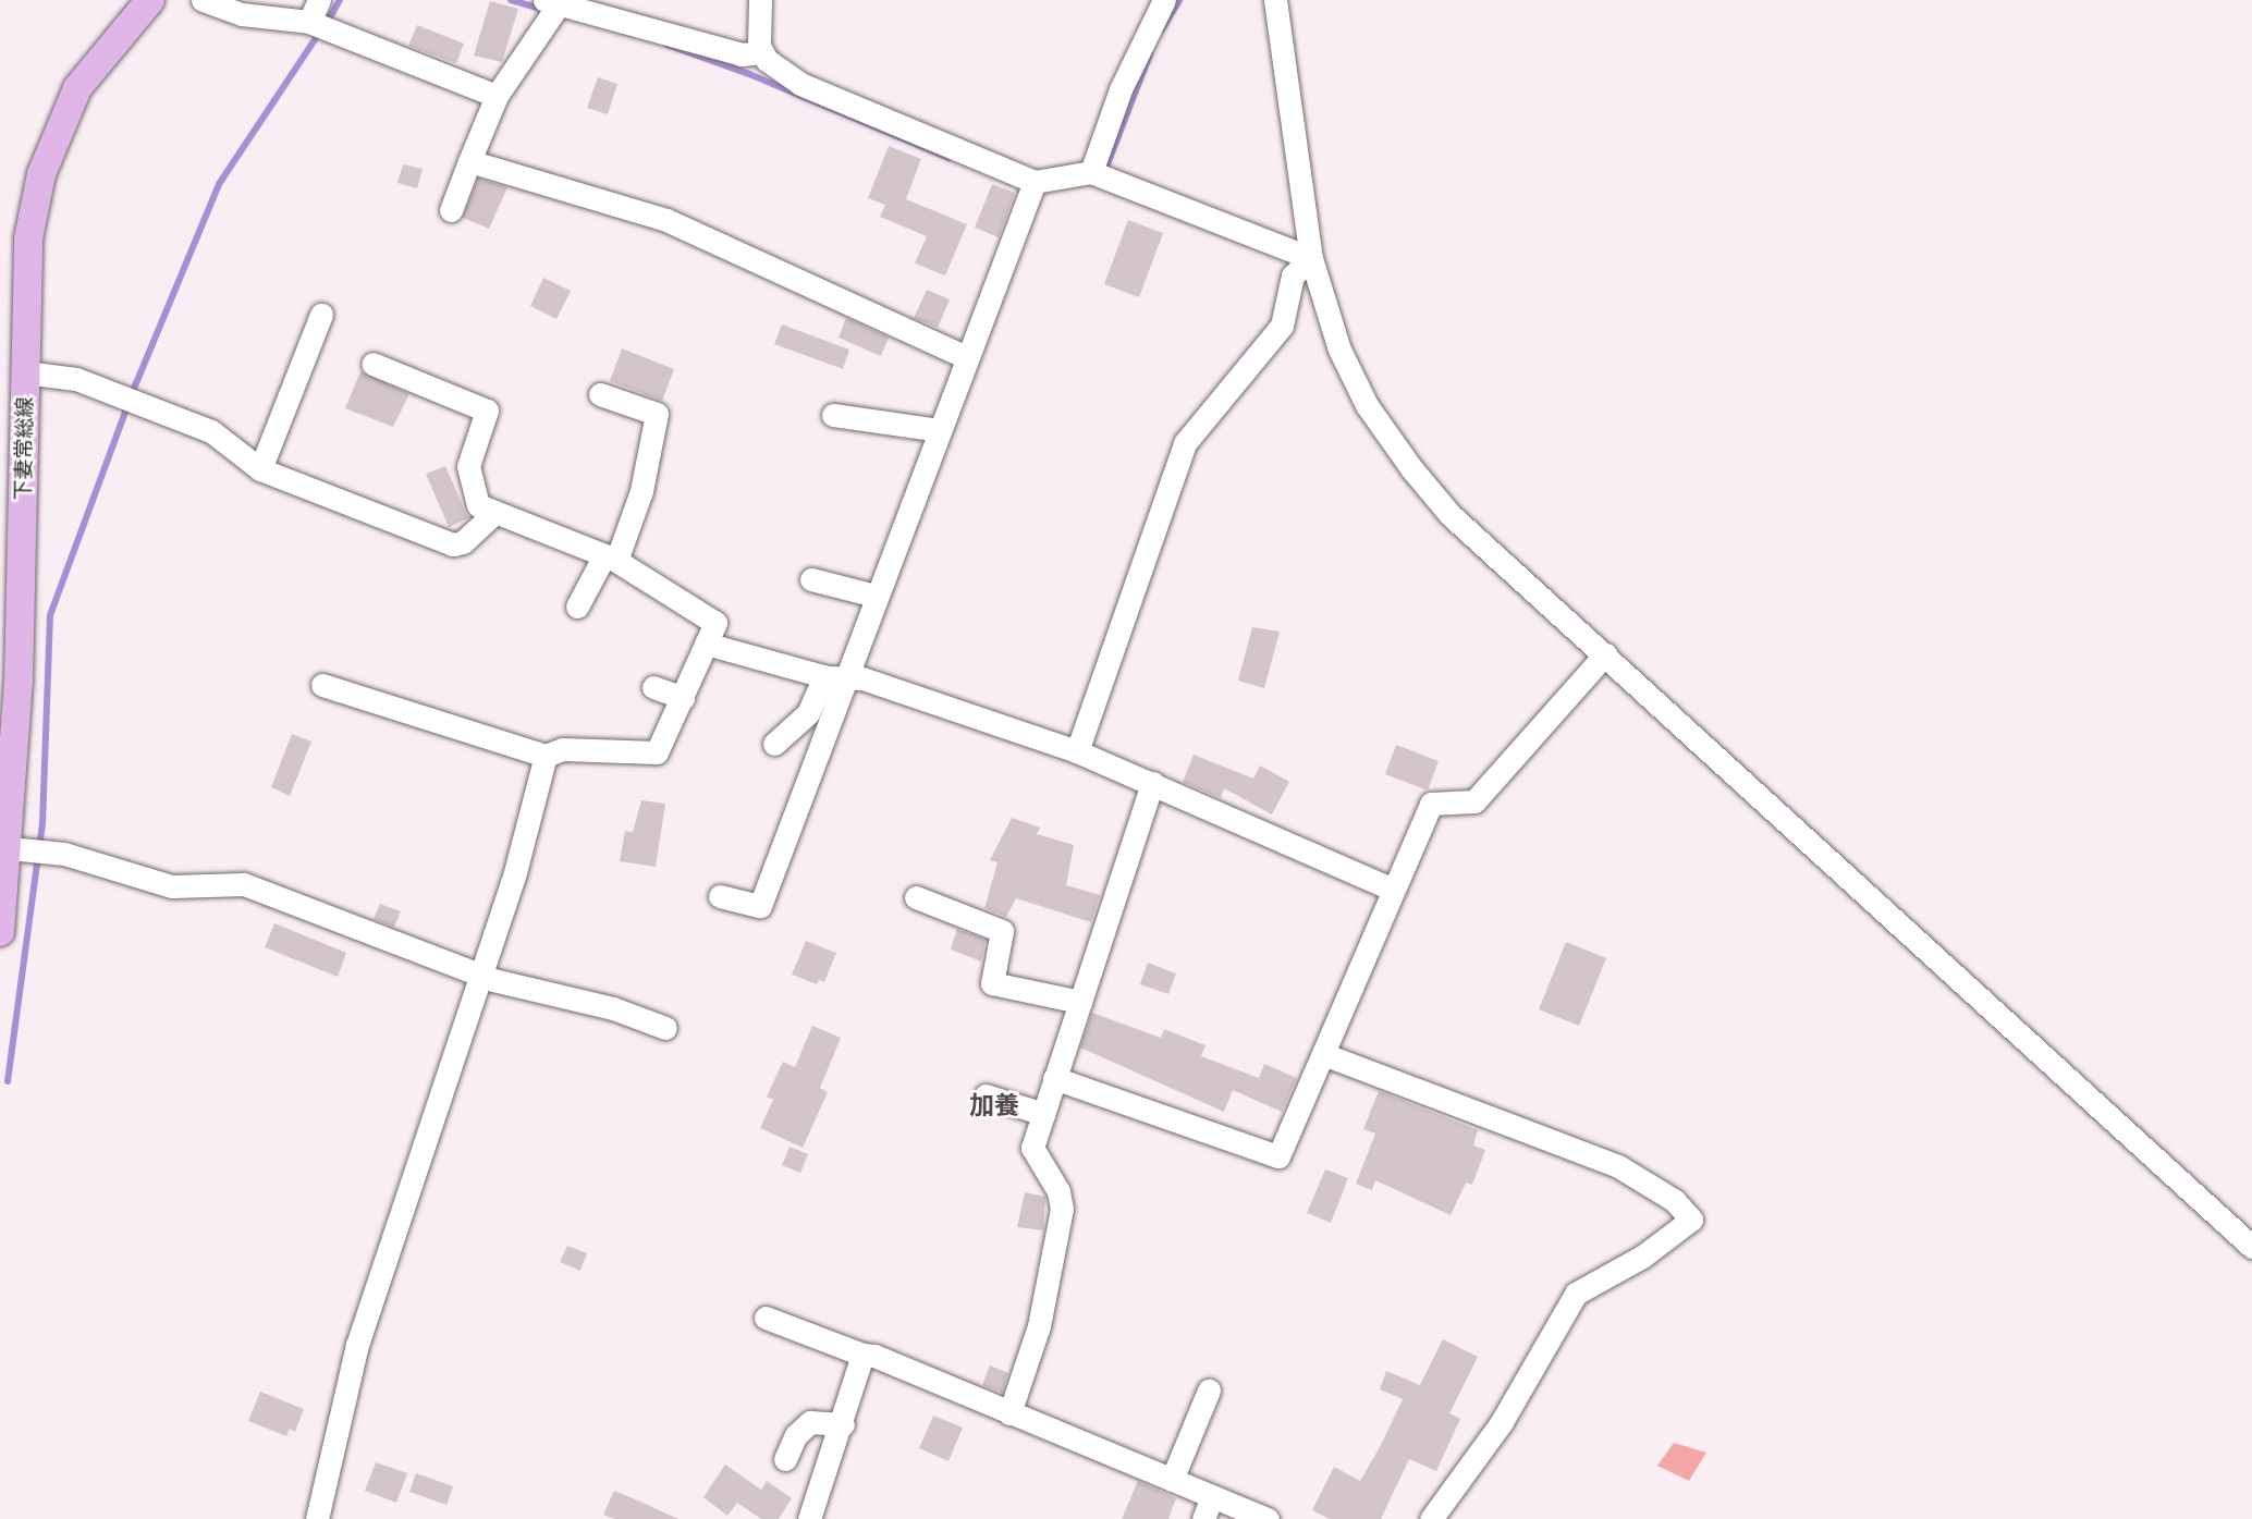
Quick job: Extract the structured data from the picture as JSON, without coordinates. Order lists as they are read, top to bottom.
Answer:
{
  "streets": {
    "main road": ["下妻常総線"]
  },
  "districts": ["加養"]
}
